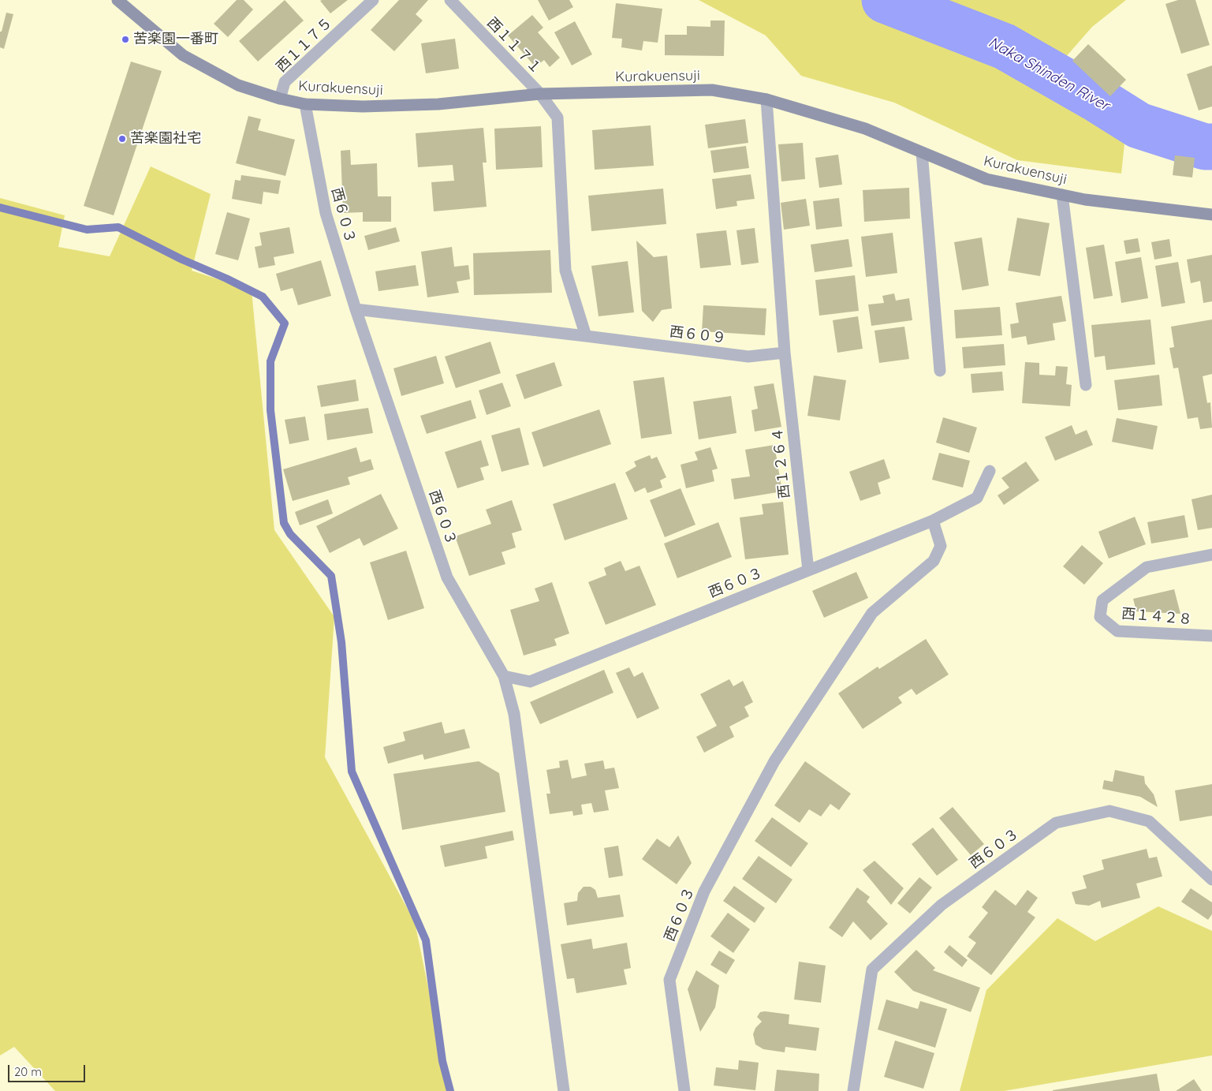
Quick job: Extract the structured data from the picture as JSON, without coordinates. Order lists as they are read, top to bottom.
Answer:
{
  "streets": {
    "street": [
      "西１１７５",
      "西１１７１",
      "Kurakuensuji",
      "西６０３",
      "西６０９",
      "西１２６４",
      "西１４２８"
    ]
  },
  "crossings": [
    ["西１１７５", "Kurakuensuji"],
    ["西１１７１", "Kurakuensuji"],
    ["西１１７１", "西６０９"],
    ["Kurakuensuji", "西６０３"],
    ["西６０３", "西６０９"],
    ["西６０３", "西１２６４"],
    ["西６０９", "西１２６４"]
  ],
  "water": ["Naka Shinden River"],
  "places": ["苦楽園一番町", "苦楽園社宅"],
  "scale_bar": "20 m"
}
